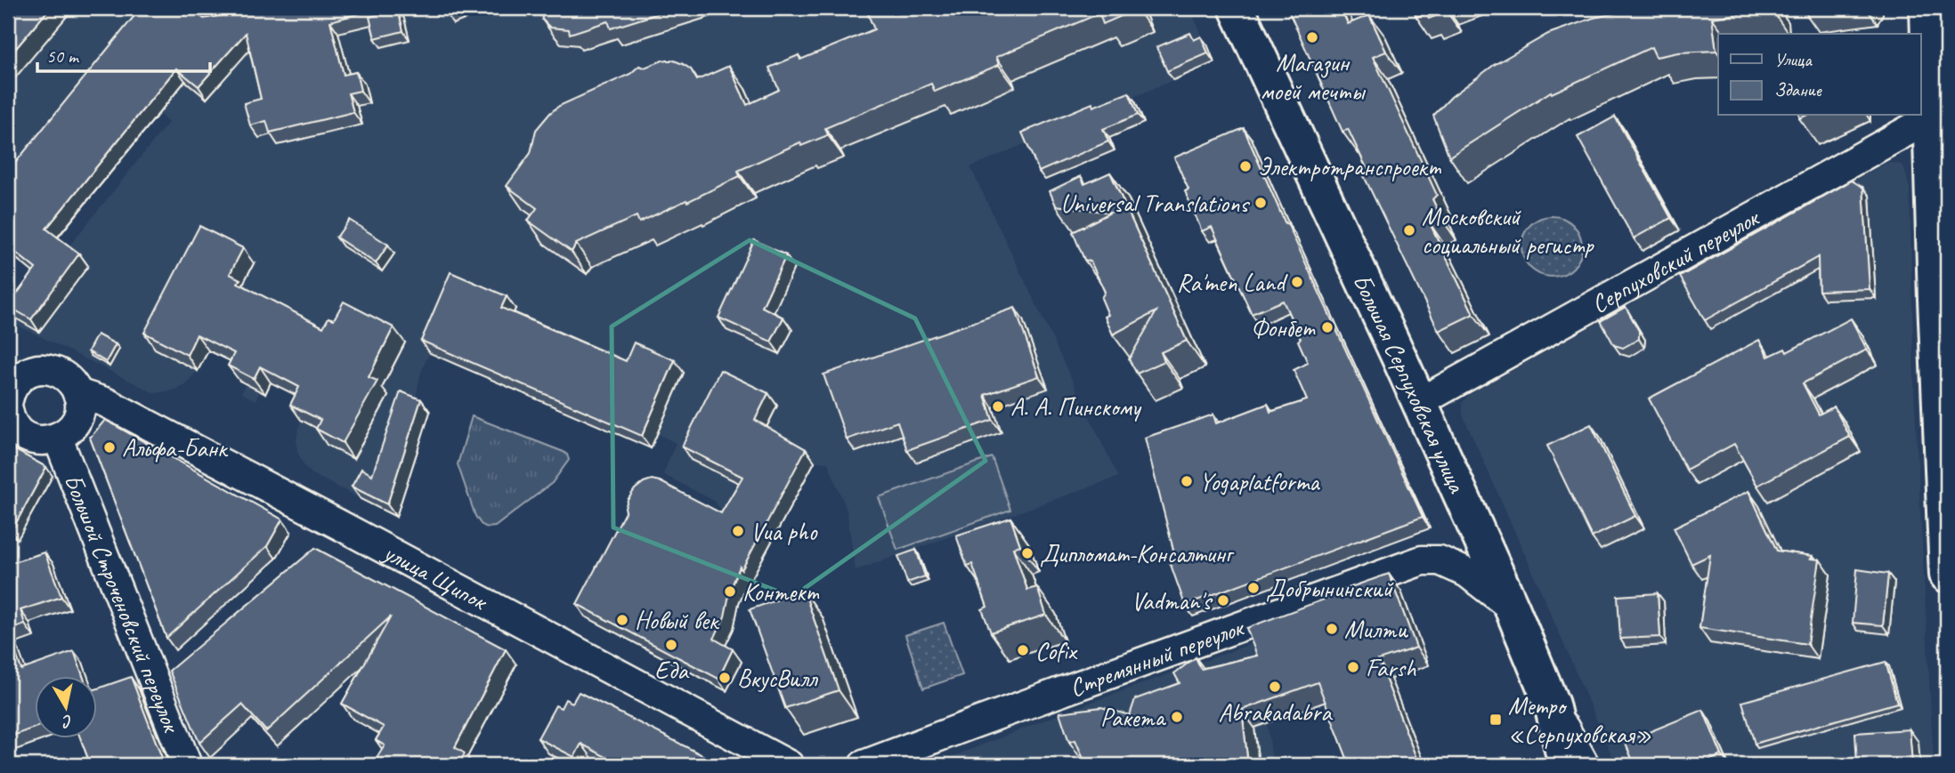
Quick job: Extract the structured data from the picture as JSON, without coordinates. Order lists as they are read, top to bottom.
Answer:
{
  "streets": {
    "main road": ["Большая Серпуховская улица"],
    "street": [
      "Серпуховский переулок",
      "улица Щипок",
      "Большой Строченовский переулок",
      "Стремянный переулок"
    ]
  },
  "crossings": [
    ["Серпуховский переулок", "Большая Серпуховская улица"],
    ["Большая Серпуховская улица", "Стремянный переулок"],
    ["улица Щипок", "Большой Строченовский переулок"]
  ],
  "places": {
    "other": [
      "Магазин моей мечты",
      "Электротранспроект",
      "Universal Translations",
      "Московский социальный регистр",
      "Ra'men Land",
      "Фонбет",
      "А. А. Пинскому",
      "Альфа-Банк",
      "Yogaplatforma",
      "Vua pho",
      "Дипломат-Консалтинг",
      "Добрынинский",
      "Контект",
      "Vadman's",
      "Новый век",
      "Милти",
      "Еда",
      "Cofix",
      "Farsh",
      "ВкусВилл",
      "Abrakadabra",
      "Ракета"
    ],
    "transit": ["Метро «Серпуховская»"]
  },
  "legend": ["Улица", "Здание"],
  "scale_bar": "50 m",
  "north": "bottom"
}
